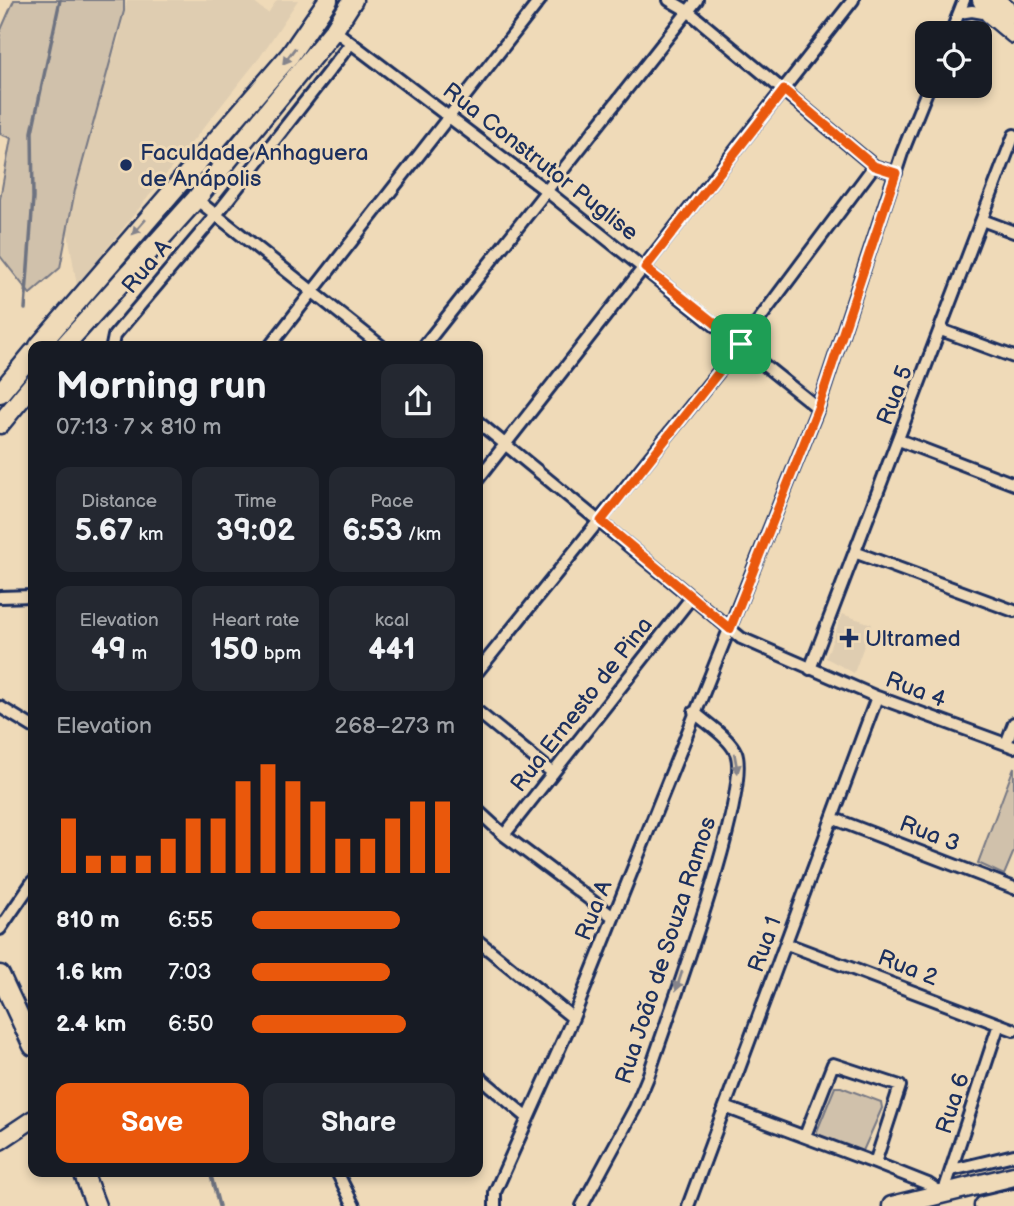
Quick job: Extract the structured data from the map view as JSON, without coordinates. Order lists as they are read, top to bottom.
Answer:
{
  "streets": {
    "street": [
      "Rua Construtor Puglise",
      "Rua A",
      "Rua 5",
      "Rua 4",
      "Rua Ernesto de Pina",
      "Rua 3",
      "Rua 1",
      "Rua João de Souza Ramos",
      "Rua 2",
      "Rua 6"
    ]
  },
  "crossings": [
    ["Rua Construtor Puglise", "Rua A"],
    ["Rua A", "Rua 4"],
    ["Rua A", "Rua João de Souza Ramos"],
    ["Rua 5", "Rua 4"],
    ["Rua 4", "Rua Ernesto de Pina"],
    ["Rua 4", "Rua 1"],
    ["Rua 3", "Rua 1"],
    ["Rua 1", "Rua 2"],
    ["Rua 2", "Rua 6"]
  ],
  "one_way": ["Rua João de Souza Ramos"],
  "places": {
    "other": ["Faculdade Anhaguera de Anápolis"],
    "health": ["Ultramed"]
  },
  "page": {
    "heading": ["Morning run", "07:13 · 7 × 810 m"],
    "stats": [
      ["Distance", "5.67 km"],
      ["Time", "39:02"],
      ["Pace", "6:53 /km"],
      ["Elevation", "49 m"],
      ["Heart rate", "150 bpm"],
      ["kcal", "441"]
    ],
    "chart": ["Elevation", "268–273 m"],
    "list": [
      {
        "name": "810 m",
        "note": "6:55"
      },
      {
        "name": "1.6 km",
        "note": "7:03"
      },
      {
        "name": "2.4 km",
        "note": "6:50"
      }
    ],
    "buttons": ["Save", "Share"]
  }
}
